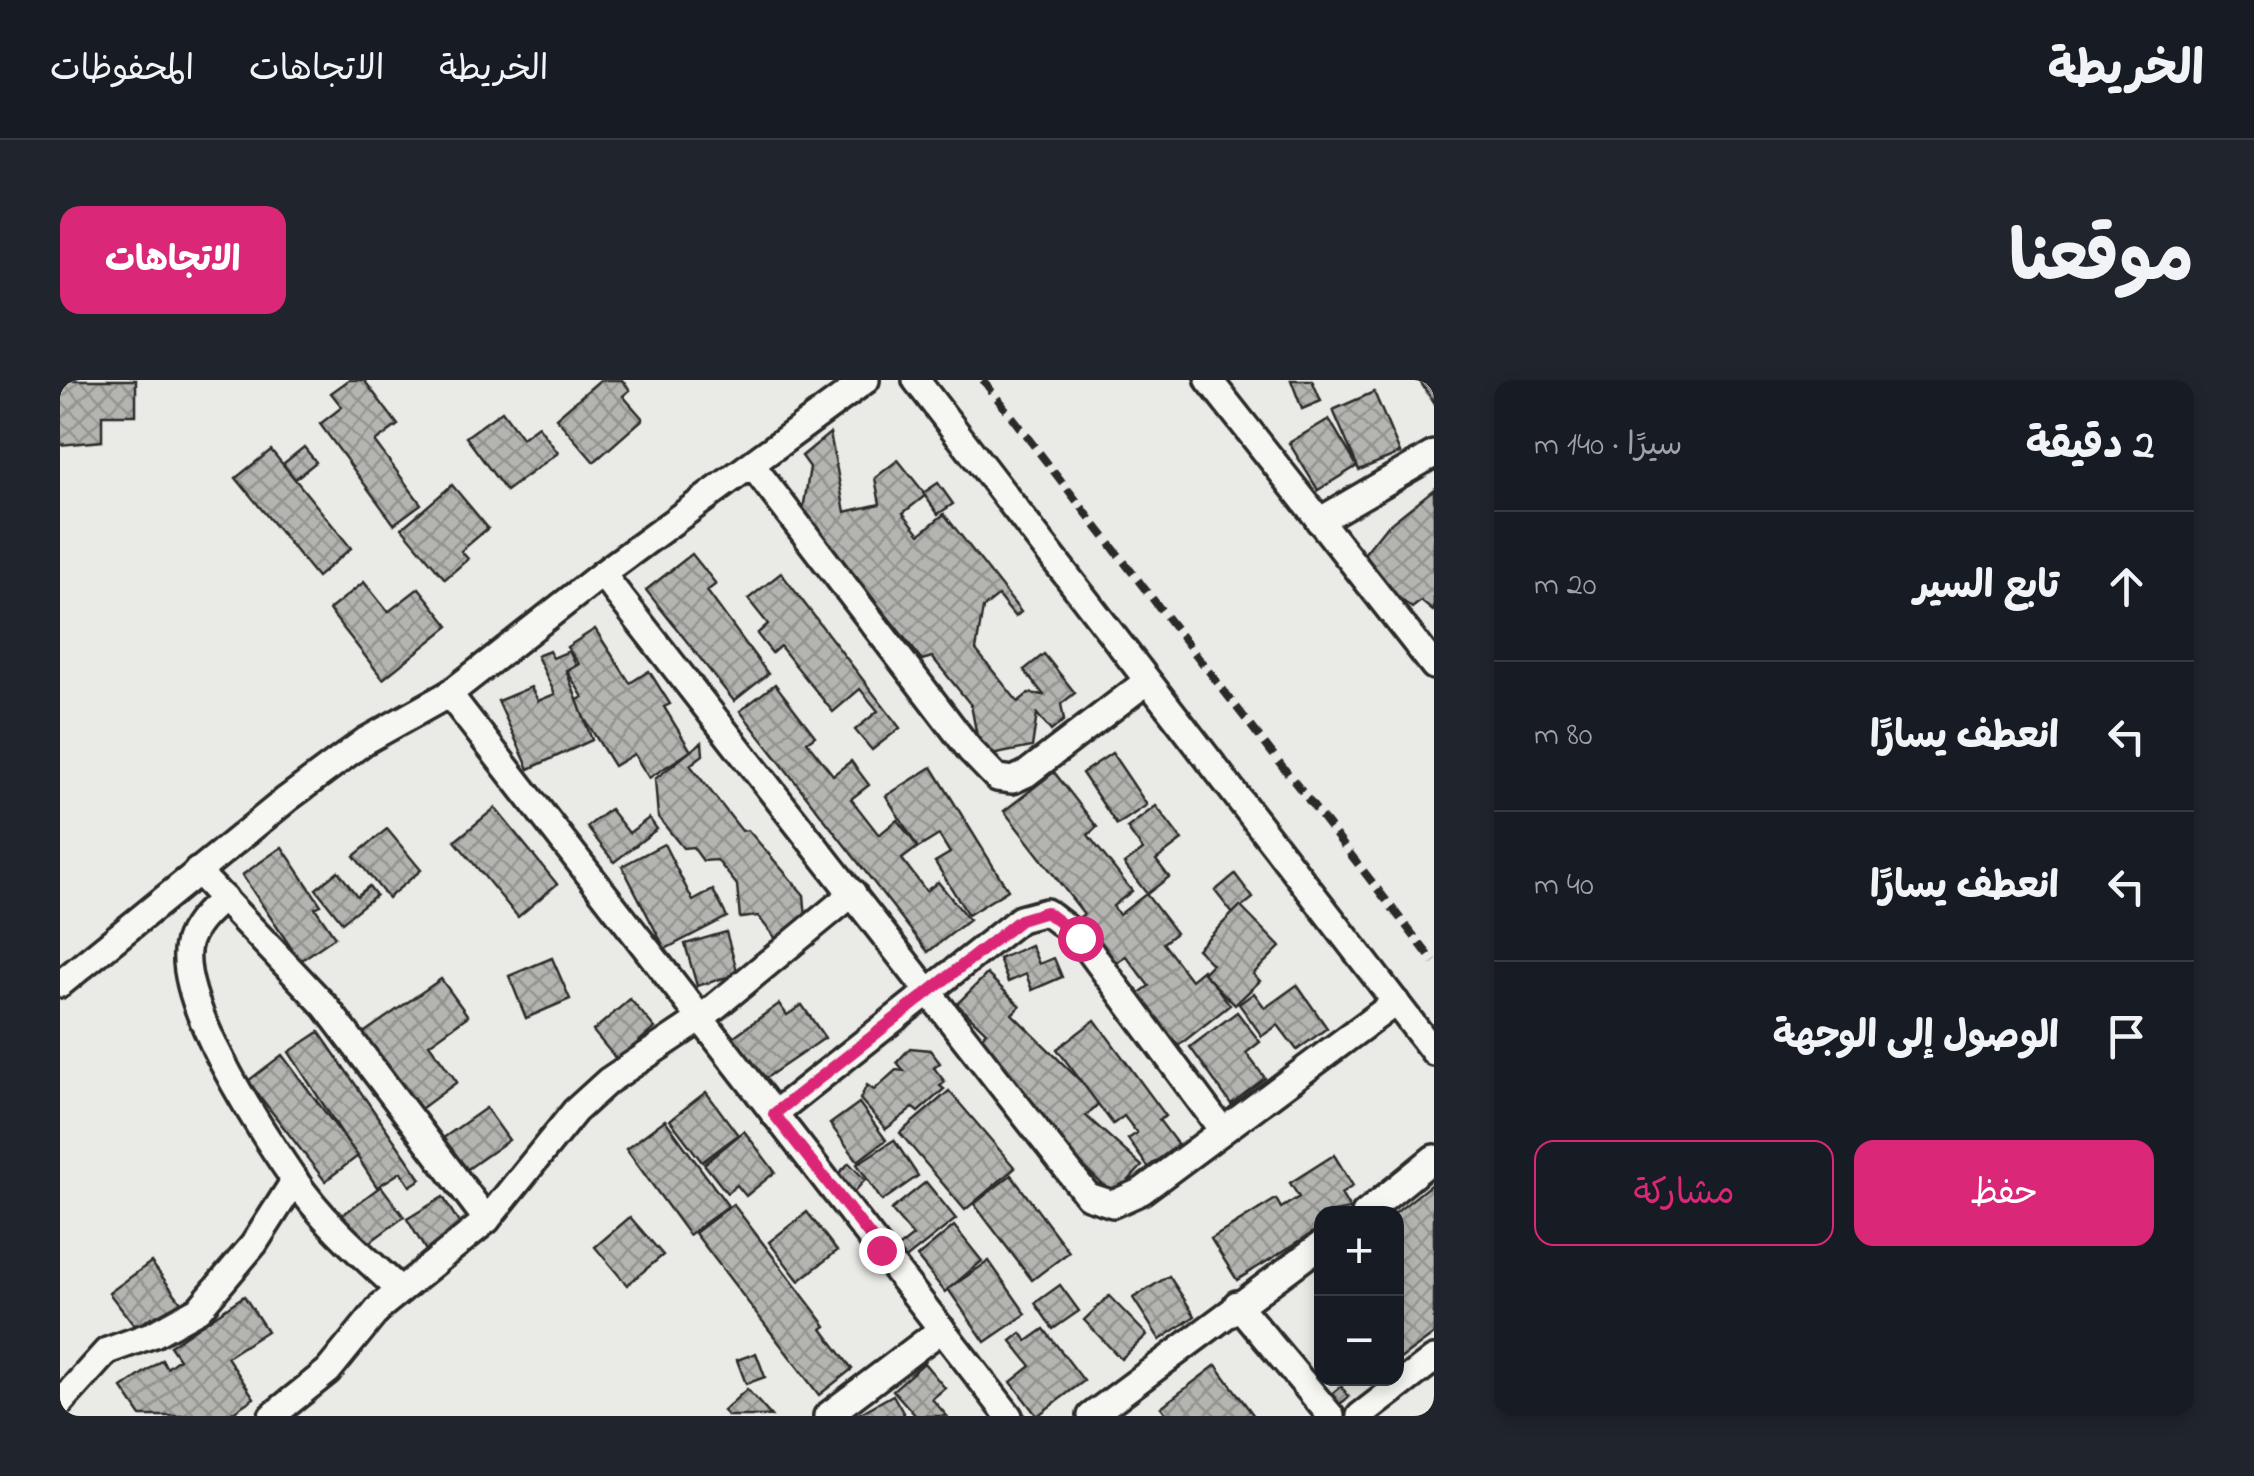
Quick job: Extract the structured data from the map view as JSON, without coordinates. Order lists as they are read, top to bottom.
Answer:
{
  "page": {
    "header": "الخريطة",
    "nav": ["الخريطة", "الاتجاهات", "المحفوظات"],
    "title": "موقعنا",
    "buttons": [
      "الاتجاهات",
      ["حفظ", "مشاركة"]
    ],
    "heading": ["2 دقيقة", "سيرًا · 140 m"],
    "list": [
      ["تابع السير", "20 m"],
      ["انعطف يسارًا", "80 m"],
      ["انعطف يسارًا", "40 m"],
      "الوصول إلى الوجهة"
    ],
    "map_buttons": ["+", "−"]
  }
}
